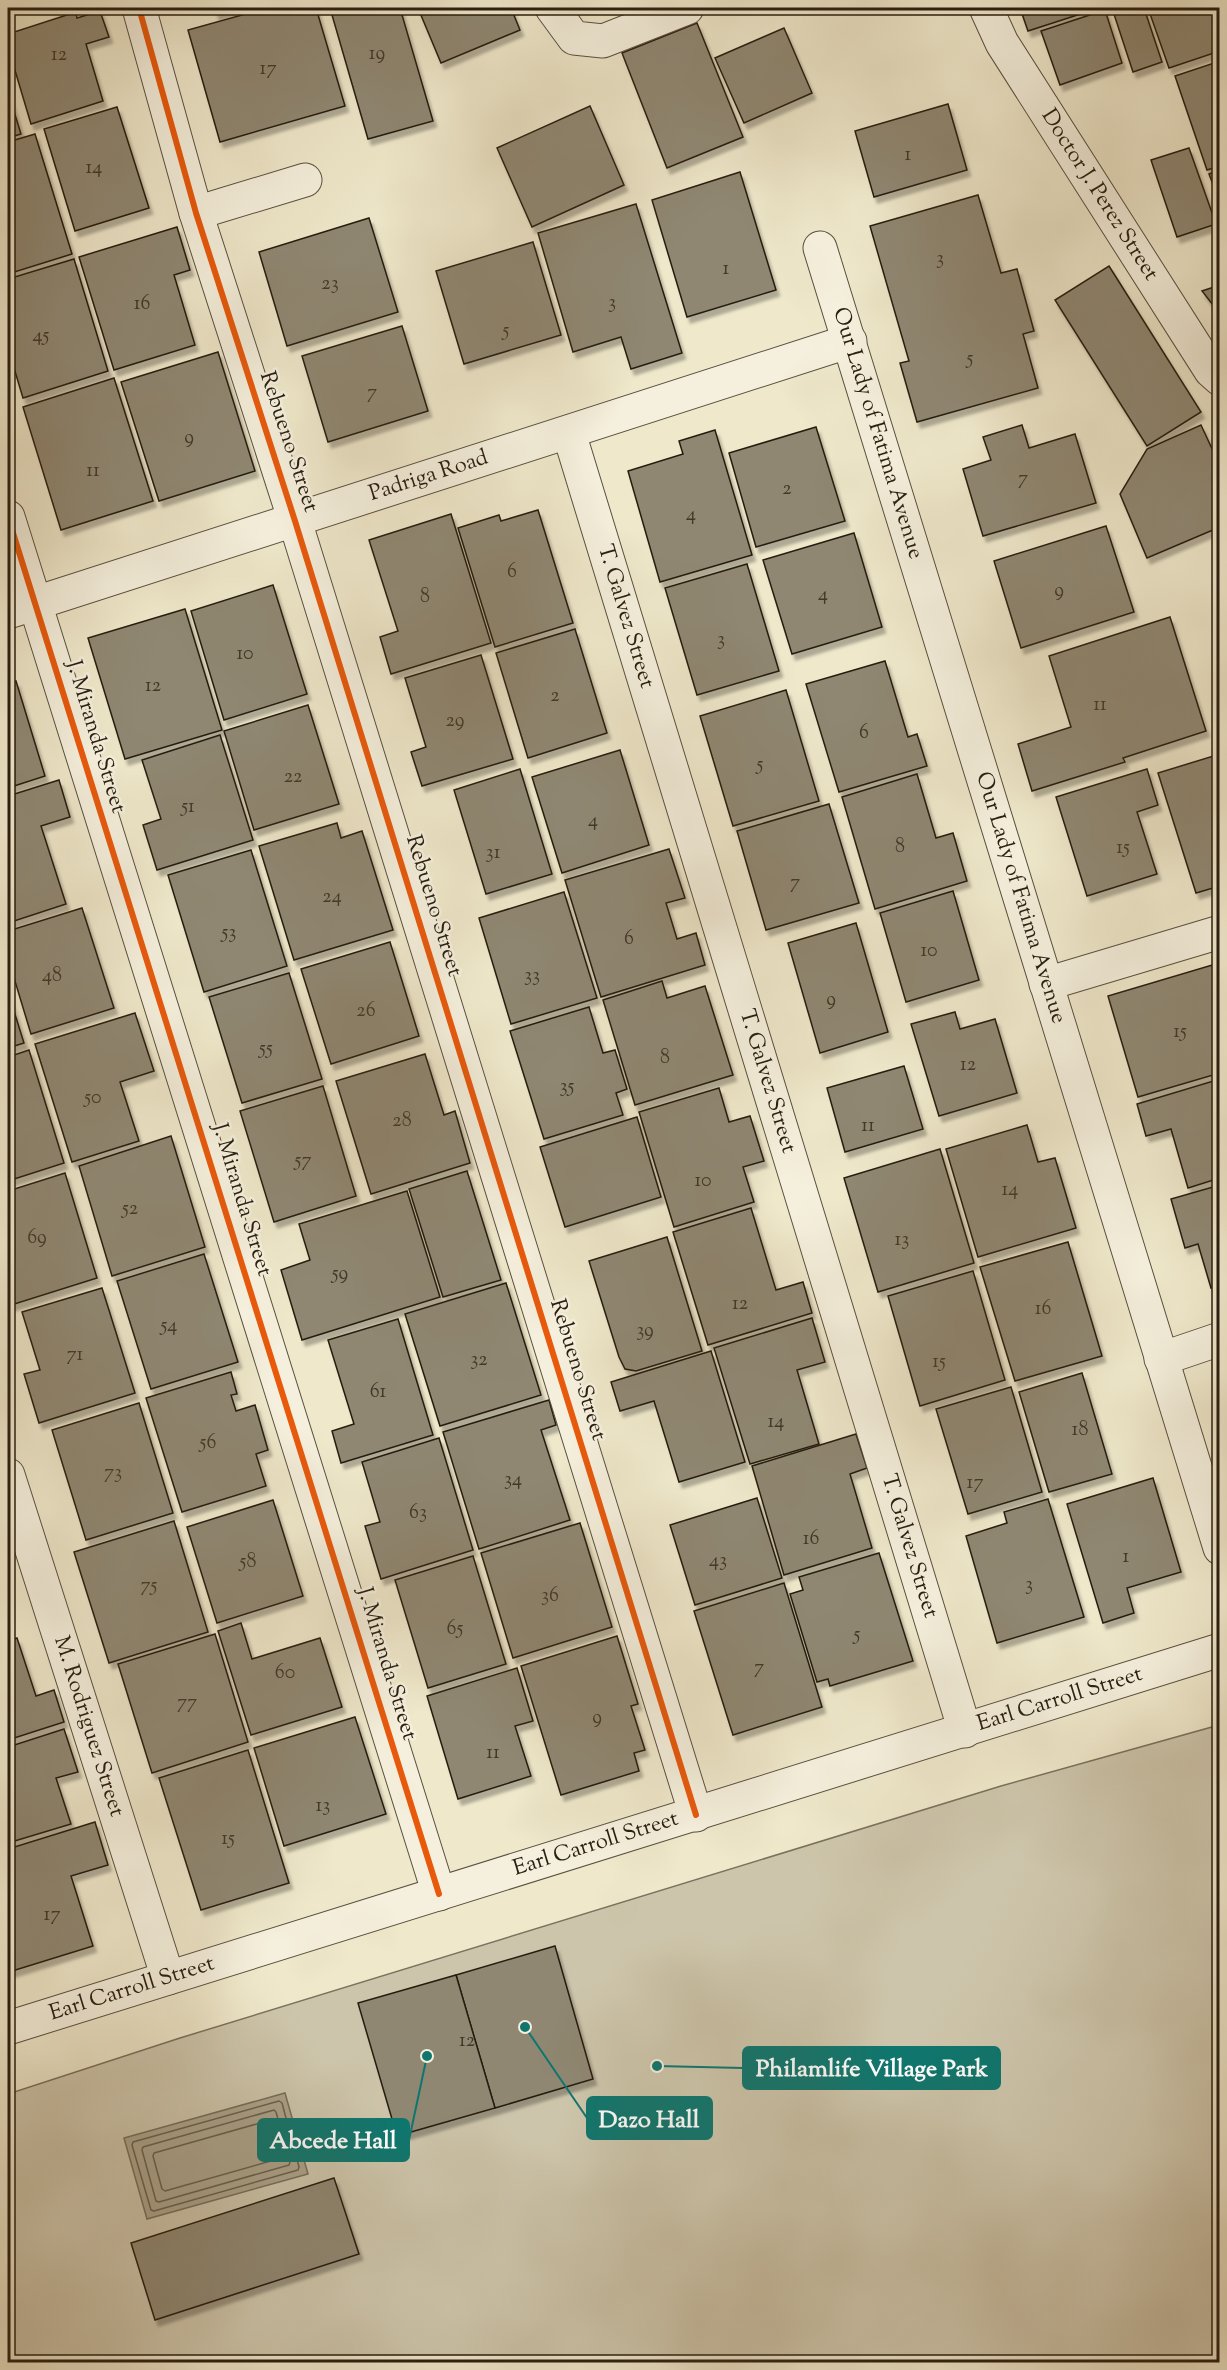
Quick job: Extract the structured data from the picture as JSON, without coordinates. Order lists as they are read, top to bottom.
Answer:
{
  "streets": {
    "street": [
      "Doctor J. Perez Street",
      "Our Lady of Fatima Avenue",
      "Rebueno Street",
      "Padriga Road",
      "T. Galvez Street",
      "J. Miranda Street",
      "Earl Carroll Street",
      "M. Rodriguez Street"
    ]
  },
  "crossings": [
    ["Our Lady of Fatima Avenue", "Padriga Road"],
    ["Rebueno Street", "Padriga Road"],
    ["Rebueno Street", "Earl Carroll Street"],
    ["Padriga Road", "T. Galvez Street"],
    ["Padriga Road", "J. Miranda Street"],
    ["T. Galvez Street", "Earl Carroll Street"],
    ["J. Miranda Street", "Earl Carroll Street"],
    ["Earl Carroll Street", "M. Rodriguez Street"]
  ],
  "places": ["Dazo Hall", "Abcede Hall", "Philamlife Village Park"],
  "house_numbers": [
    "19",
    "12",
    "17",
    "1",
    "14",
    "3",
    "1",
    "23",
    "3",
    "16",
    "5",
    "45",
    "5",
    "7",
    "9",
    "11",
    "7",
    "2",
    "4",
    "6",
    "9",
    "4",
    "8",
    "3",
    "10",
    "12",
    "2",
    "11",
    "29",
    "6",
    "5",
    "22",
    "51",
    "4",
    "8",
    "15",
    "31",
    "7",
    "24",
    "53",
    "6",
    "10",
    "48",
    "33",
    "9",
    "26",
    "15",
    "55",
    "8",
    "12",
    "35",
    "50",
    "28",
    "11",
    "57",
    "10",
    "14",
    "52",
    "69",
    "13",
    "59",
    "12",
    "16",
    "54",
    "39",
    "71",
    "32",
    "15",
    "61",
    "14",
    "18",
    "56",
    "73",
    "34",
    "17",
    "63",
    "16",
    "1",
    "43",
    "58",
    "3",
    "75",
    "36",
    "65",
    "5",
    "7",
    "60",
    "77",
    "9",
    "11",
    "13",
    "15",
    "17",
    "12"
  ]
}
